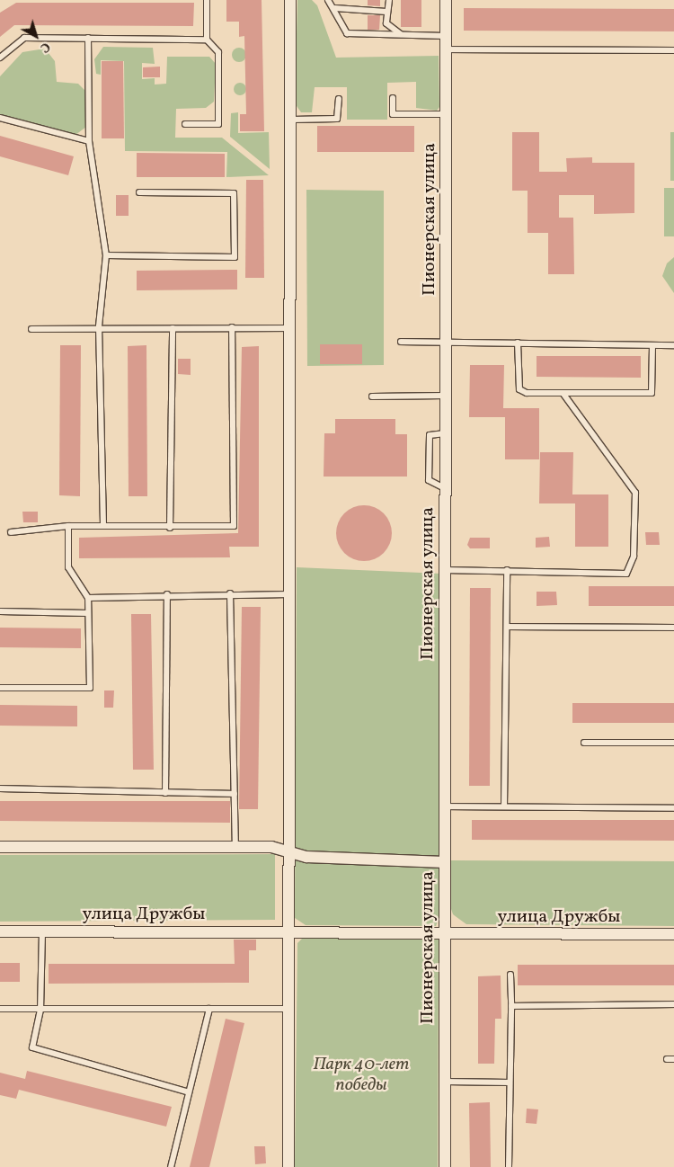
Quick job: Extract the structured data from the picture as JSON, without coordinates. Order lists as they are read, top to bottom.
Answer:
{
  "streets": {
    "street": ["Пионерская улица", "улица Дружбы"]
  },
  "crossings": [
    ["Пионерская улица", "улица Дружбы"]
  ],
  "parks": ["Парк 40-лет победы"],
  "north": "bottom right"
}
